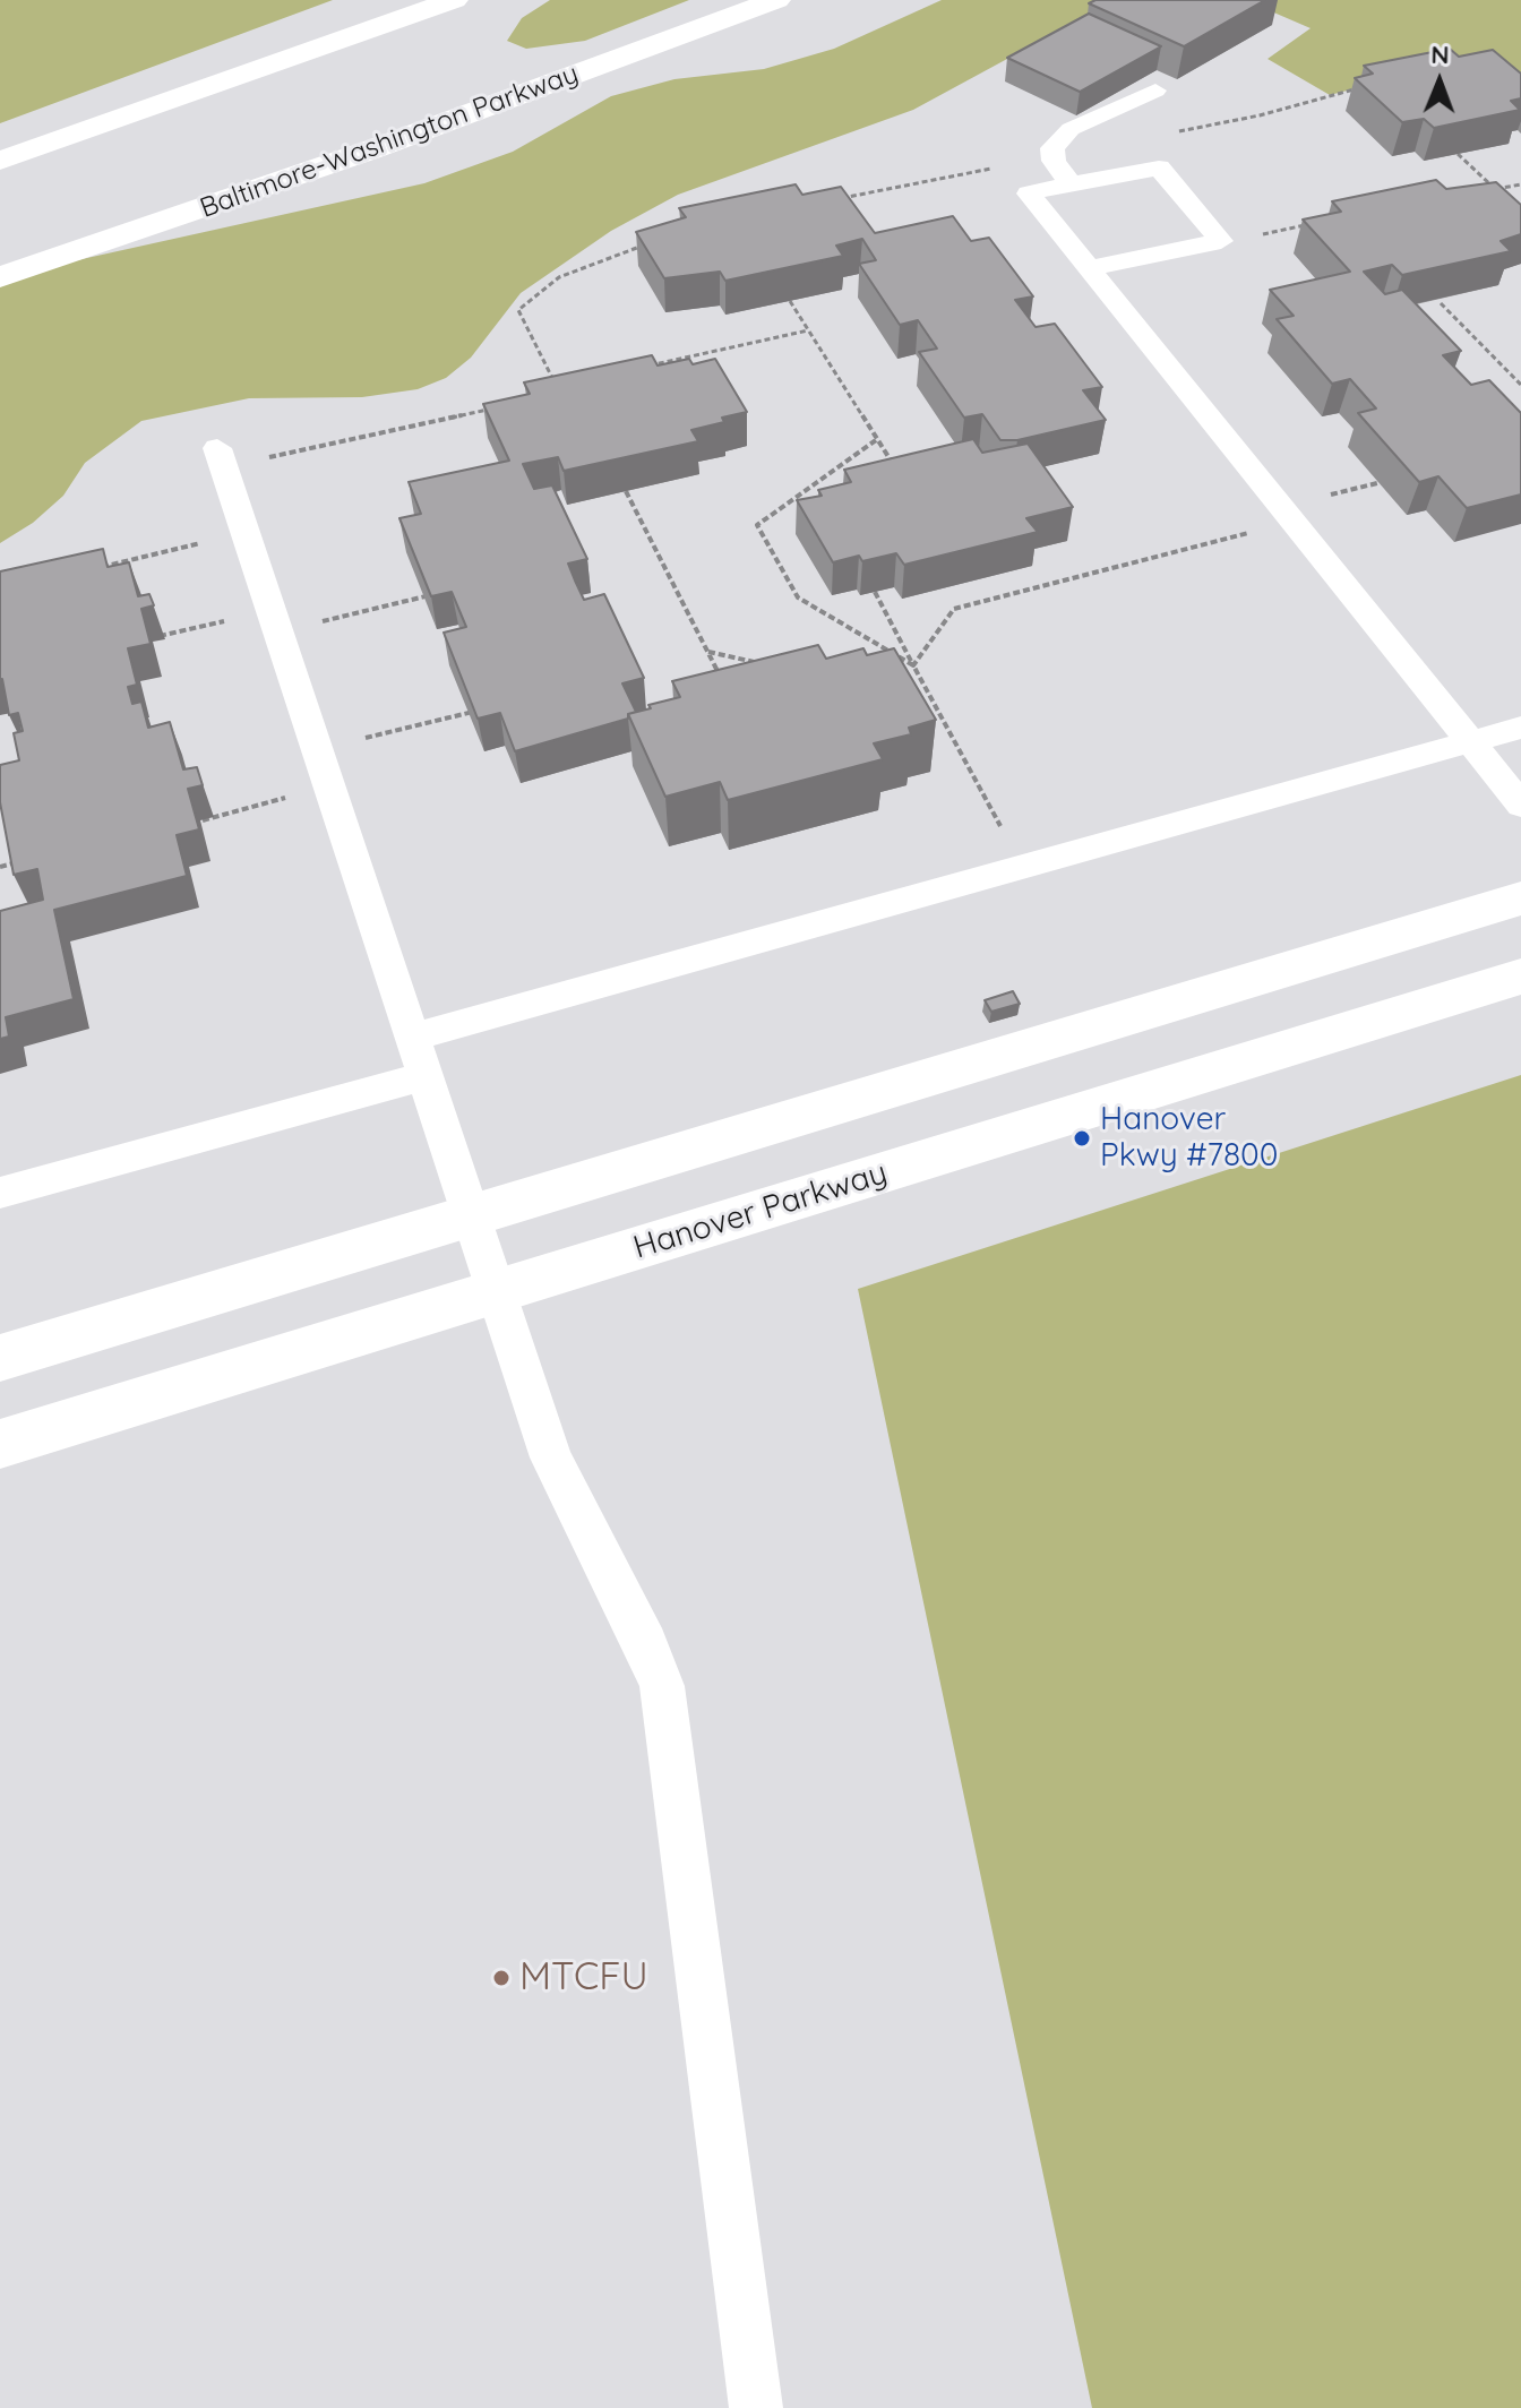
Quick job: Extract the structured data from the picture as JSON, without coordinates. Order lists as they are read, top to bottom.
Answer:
{
  "streets": {
    "main road": ["Baltimore-Washington Parkway", "Hanover Parkway"]
  },
  "places": ["Hanover Pkwy #7800", "MTCFU"],
  "north": "top"
}
